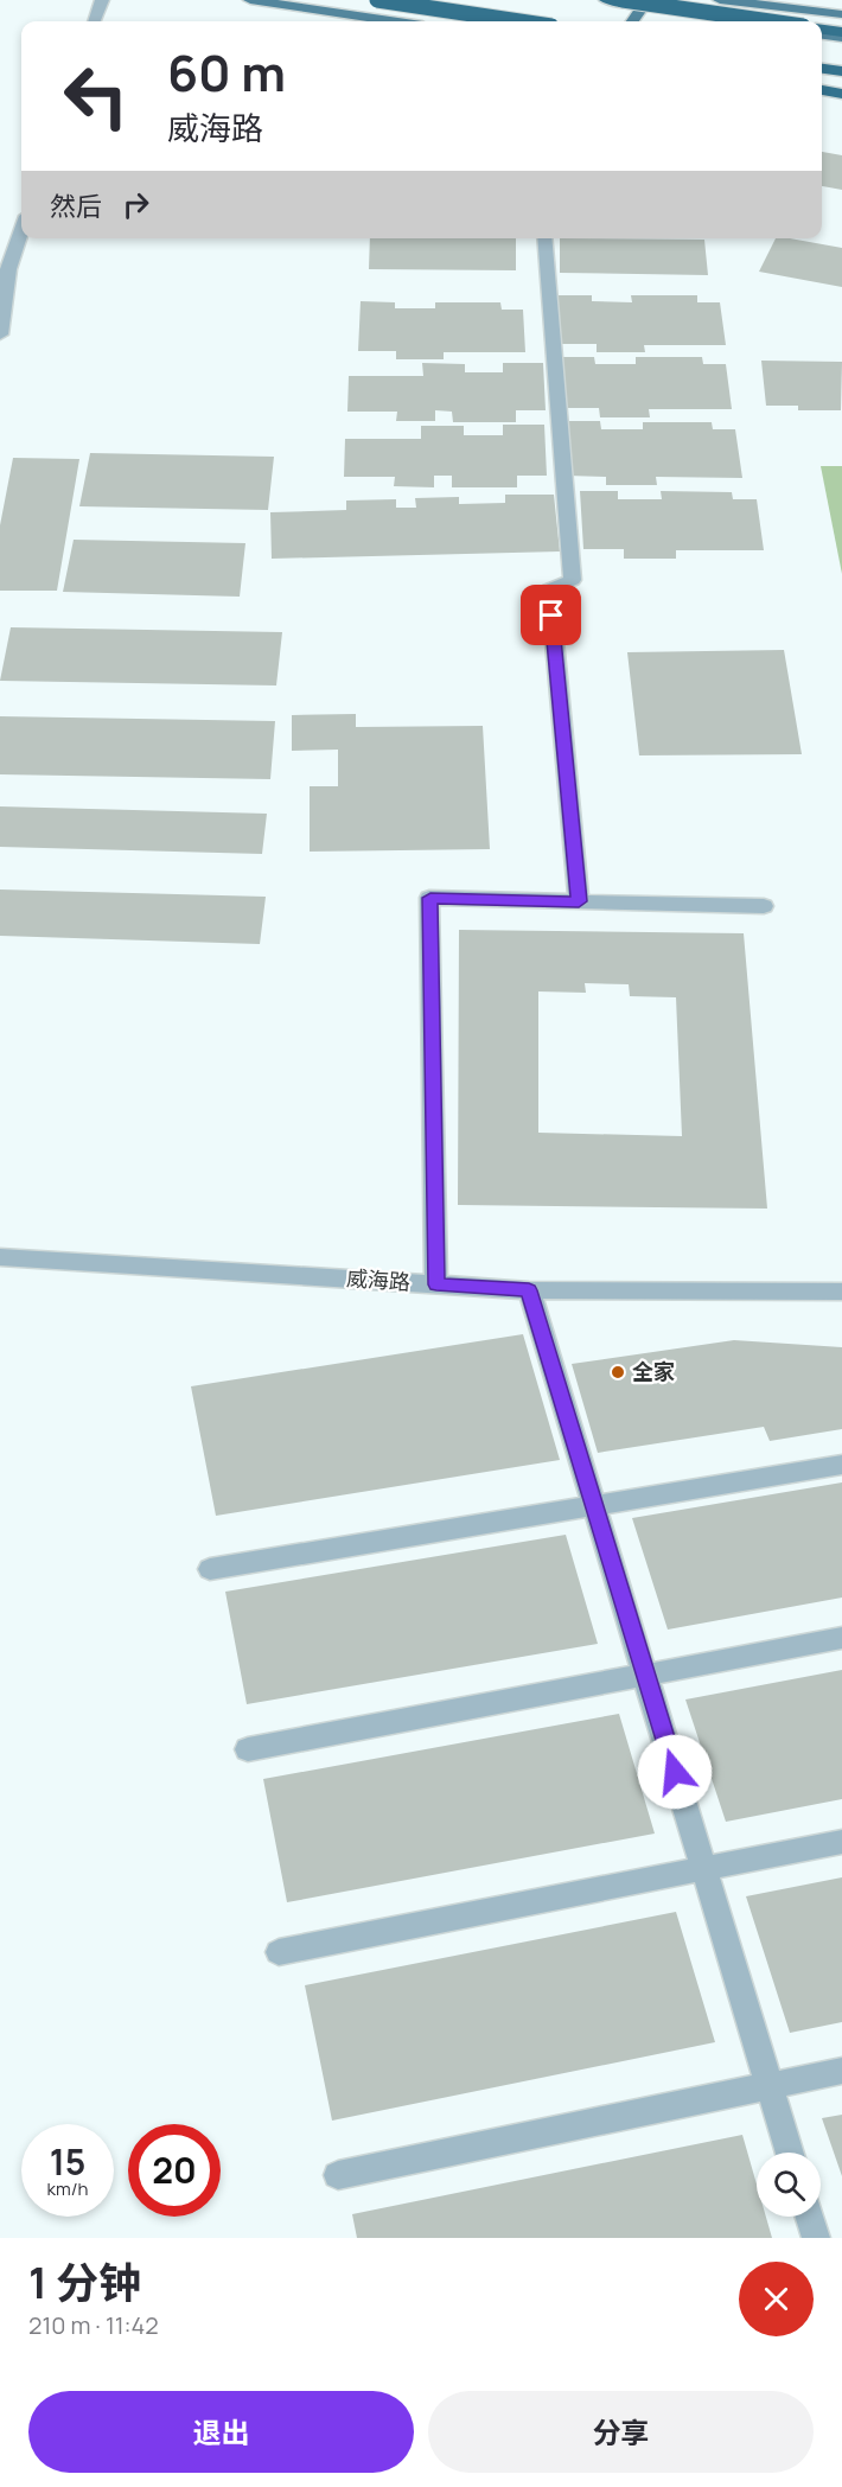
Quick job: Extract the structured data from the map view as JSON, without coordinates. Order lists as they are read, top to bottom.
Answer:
{
  "streets": {
    "street": ["威海路"]
  },
  "places": ["全家"],
  "page": {
    "turn": ["60 m", "威海路"],
    "then": "然后",
    "speed": "15 km/h",
    "limit": "20",
    "heading": ["1 分钟", "210 m · 11:42"],
    "buttons": ["退出", "分享"]
  }
}
